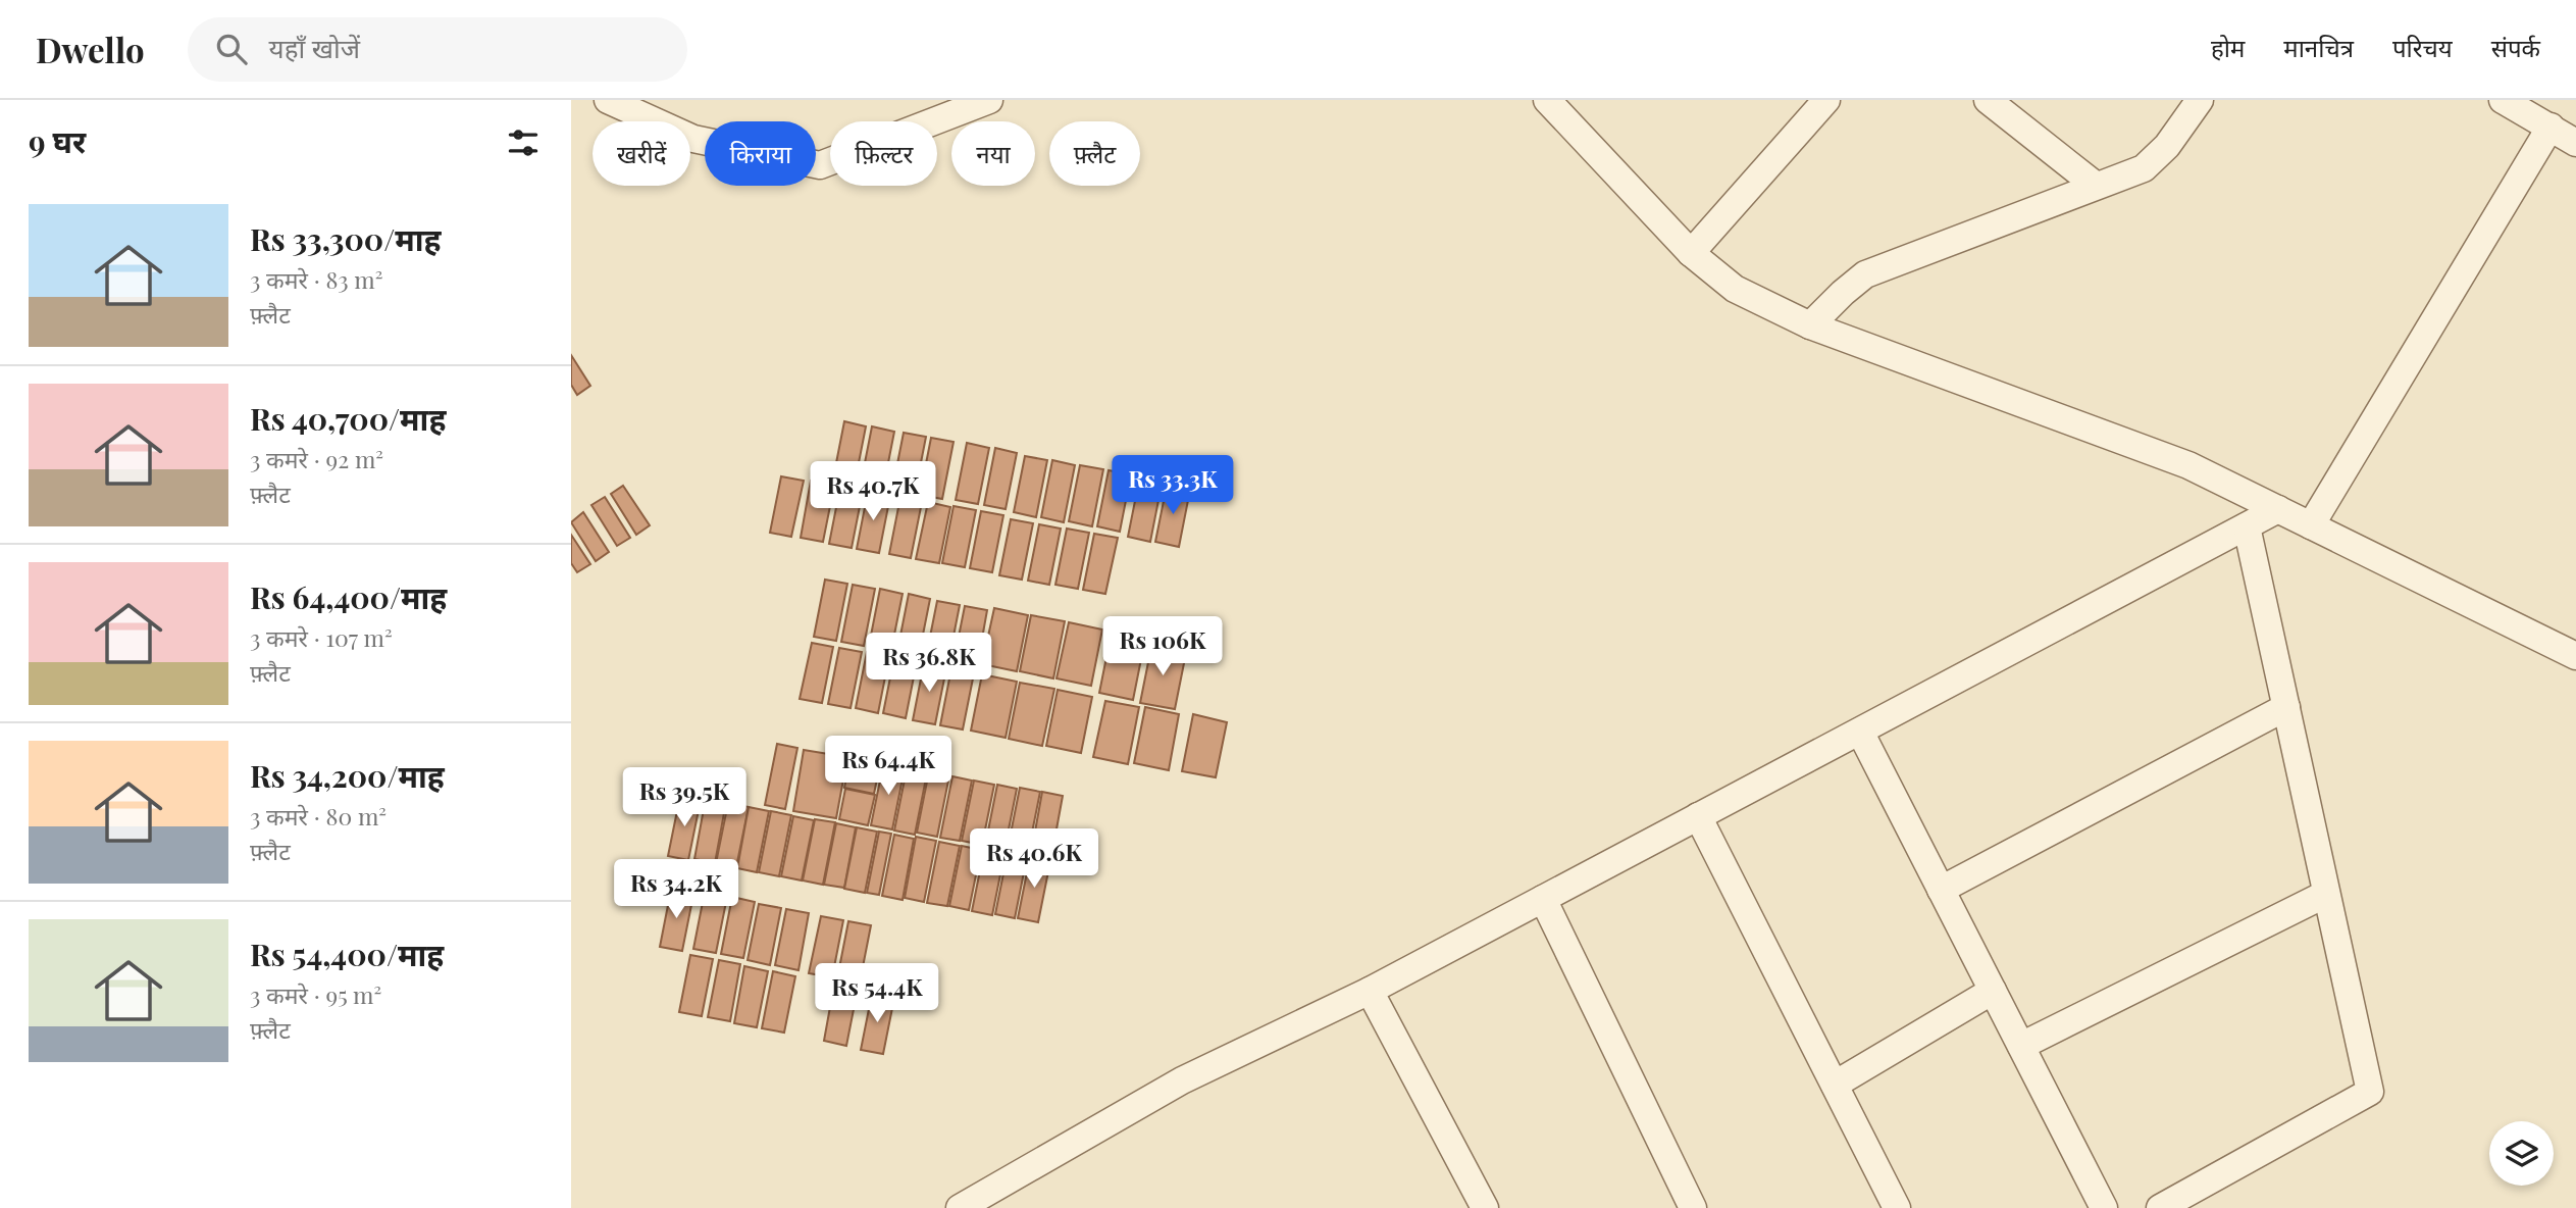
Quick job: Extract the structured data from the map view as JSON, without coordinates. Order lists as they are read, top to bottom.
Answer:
{
  "page": {
    "header": "Dwello",
    "search": "यहाँ खोजें",
    "nav": [
      "होम",
      "मानचित्र",
      "परिचय",
      "संपर्क"
    ],
    "heading": "9 घर",
    "chip": [
      "खरीदें",
      "किराया",
      "फ़िल्टर",
      "नया",
      "फ़्लैट"
    ],
    "list": [
      {
        "name": "Rs 33,300/माह",
        "note": "3 कमरे · 83 m² · फ़्लैट"
      },
      {
        "name": "Rs 40,700/माह",
        "note": "3 कमरे · 92 m² · फ़्लैट"
      },
      {
        "name": "Rs 64,400/माह",
        "note": "3 कमरे · 107 m² · फ़्लैट"
      },
      {
        "name": "Rs 34,200/माह",
        "note": "3 कमरे · 80 m² · फ़्लैट"
      },
      {
        "name": "Rs 54,400/माह",
        "note": "3 कमरे · 95 m² · फ़्लैट"
      }
    ],
    "price": [
      "Rs 33.3K",
      "Rs 40.7K",
      "Rs 106K",
      "Rs 36.8K",
      "Rs 64.4K",
      "Rs 39.5K",
      "Rs 40.6K",
      "Rs 34.2K",
      "Rs 54.4K"
    ]
  }
}
